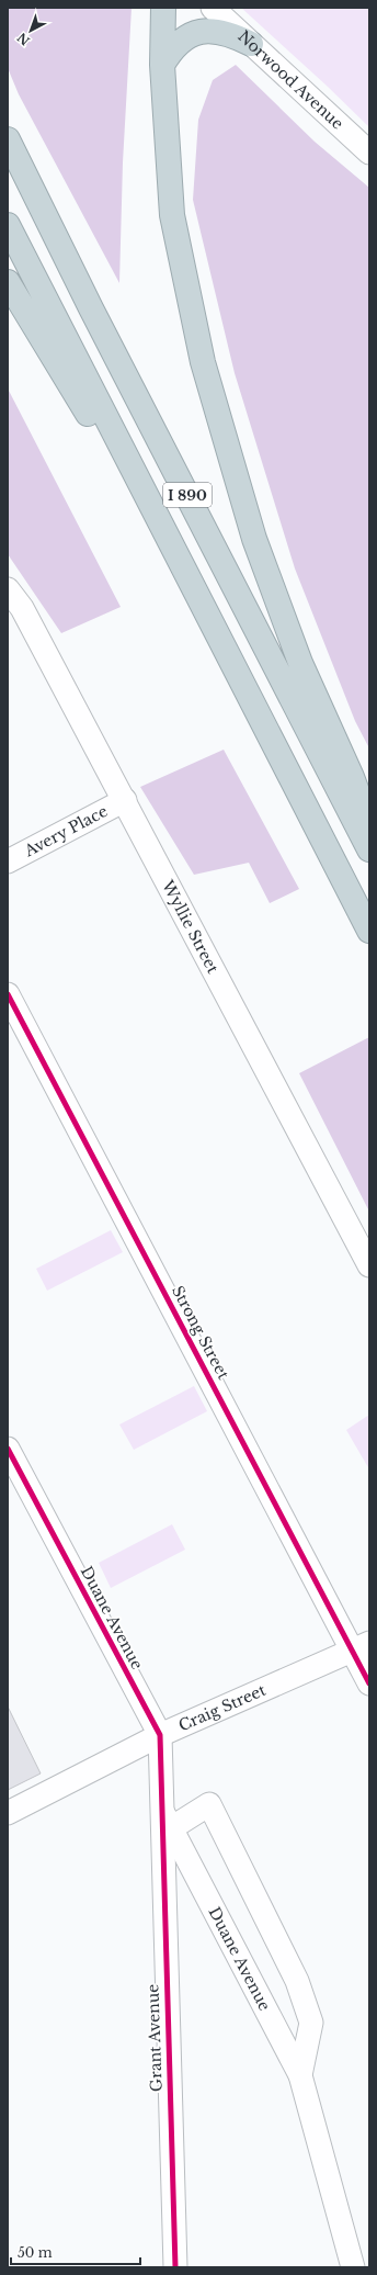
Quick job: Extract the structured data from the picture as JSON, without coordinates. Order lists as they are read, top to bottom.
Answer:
{
  "streets": {
    "highway": ["I 890"],
    "street": [
      "Norwood Avenue",
      "Avery Place",
      "Wyllie Street",
      "Strong Street",
      "Duane Avenue",
      "Craig Street",
      "Grant Avenue"
    ]
  },
  "crossings": [
    ["Avery Place", "Wyllie Street"],
    ["Strong Street", "Craig Street"],
    ["Duane Avenue", "Craig Street"],
    ["Duane Avenue", "Grant Avenue"]
  ],
  "scale_bar": "50 m",
  "north": "bottom left"
}
